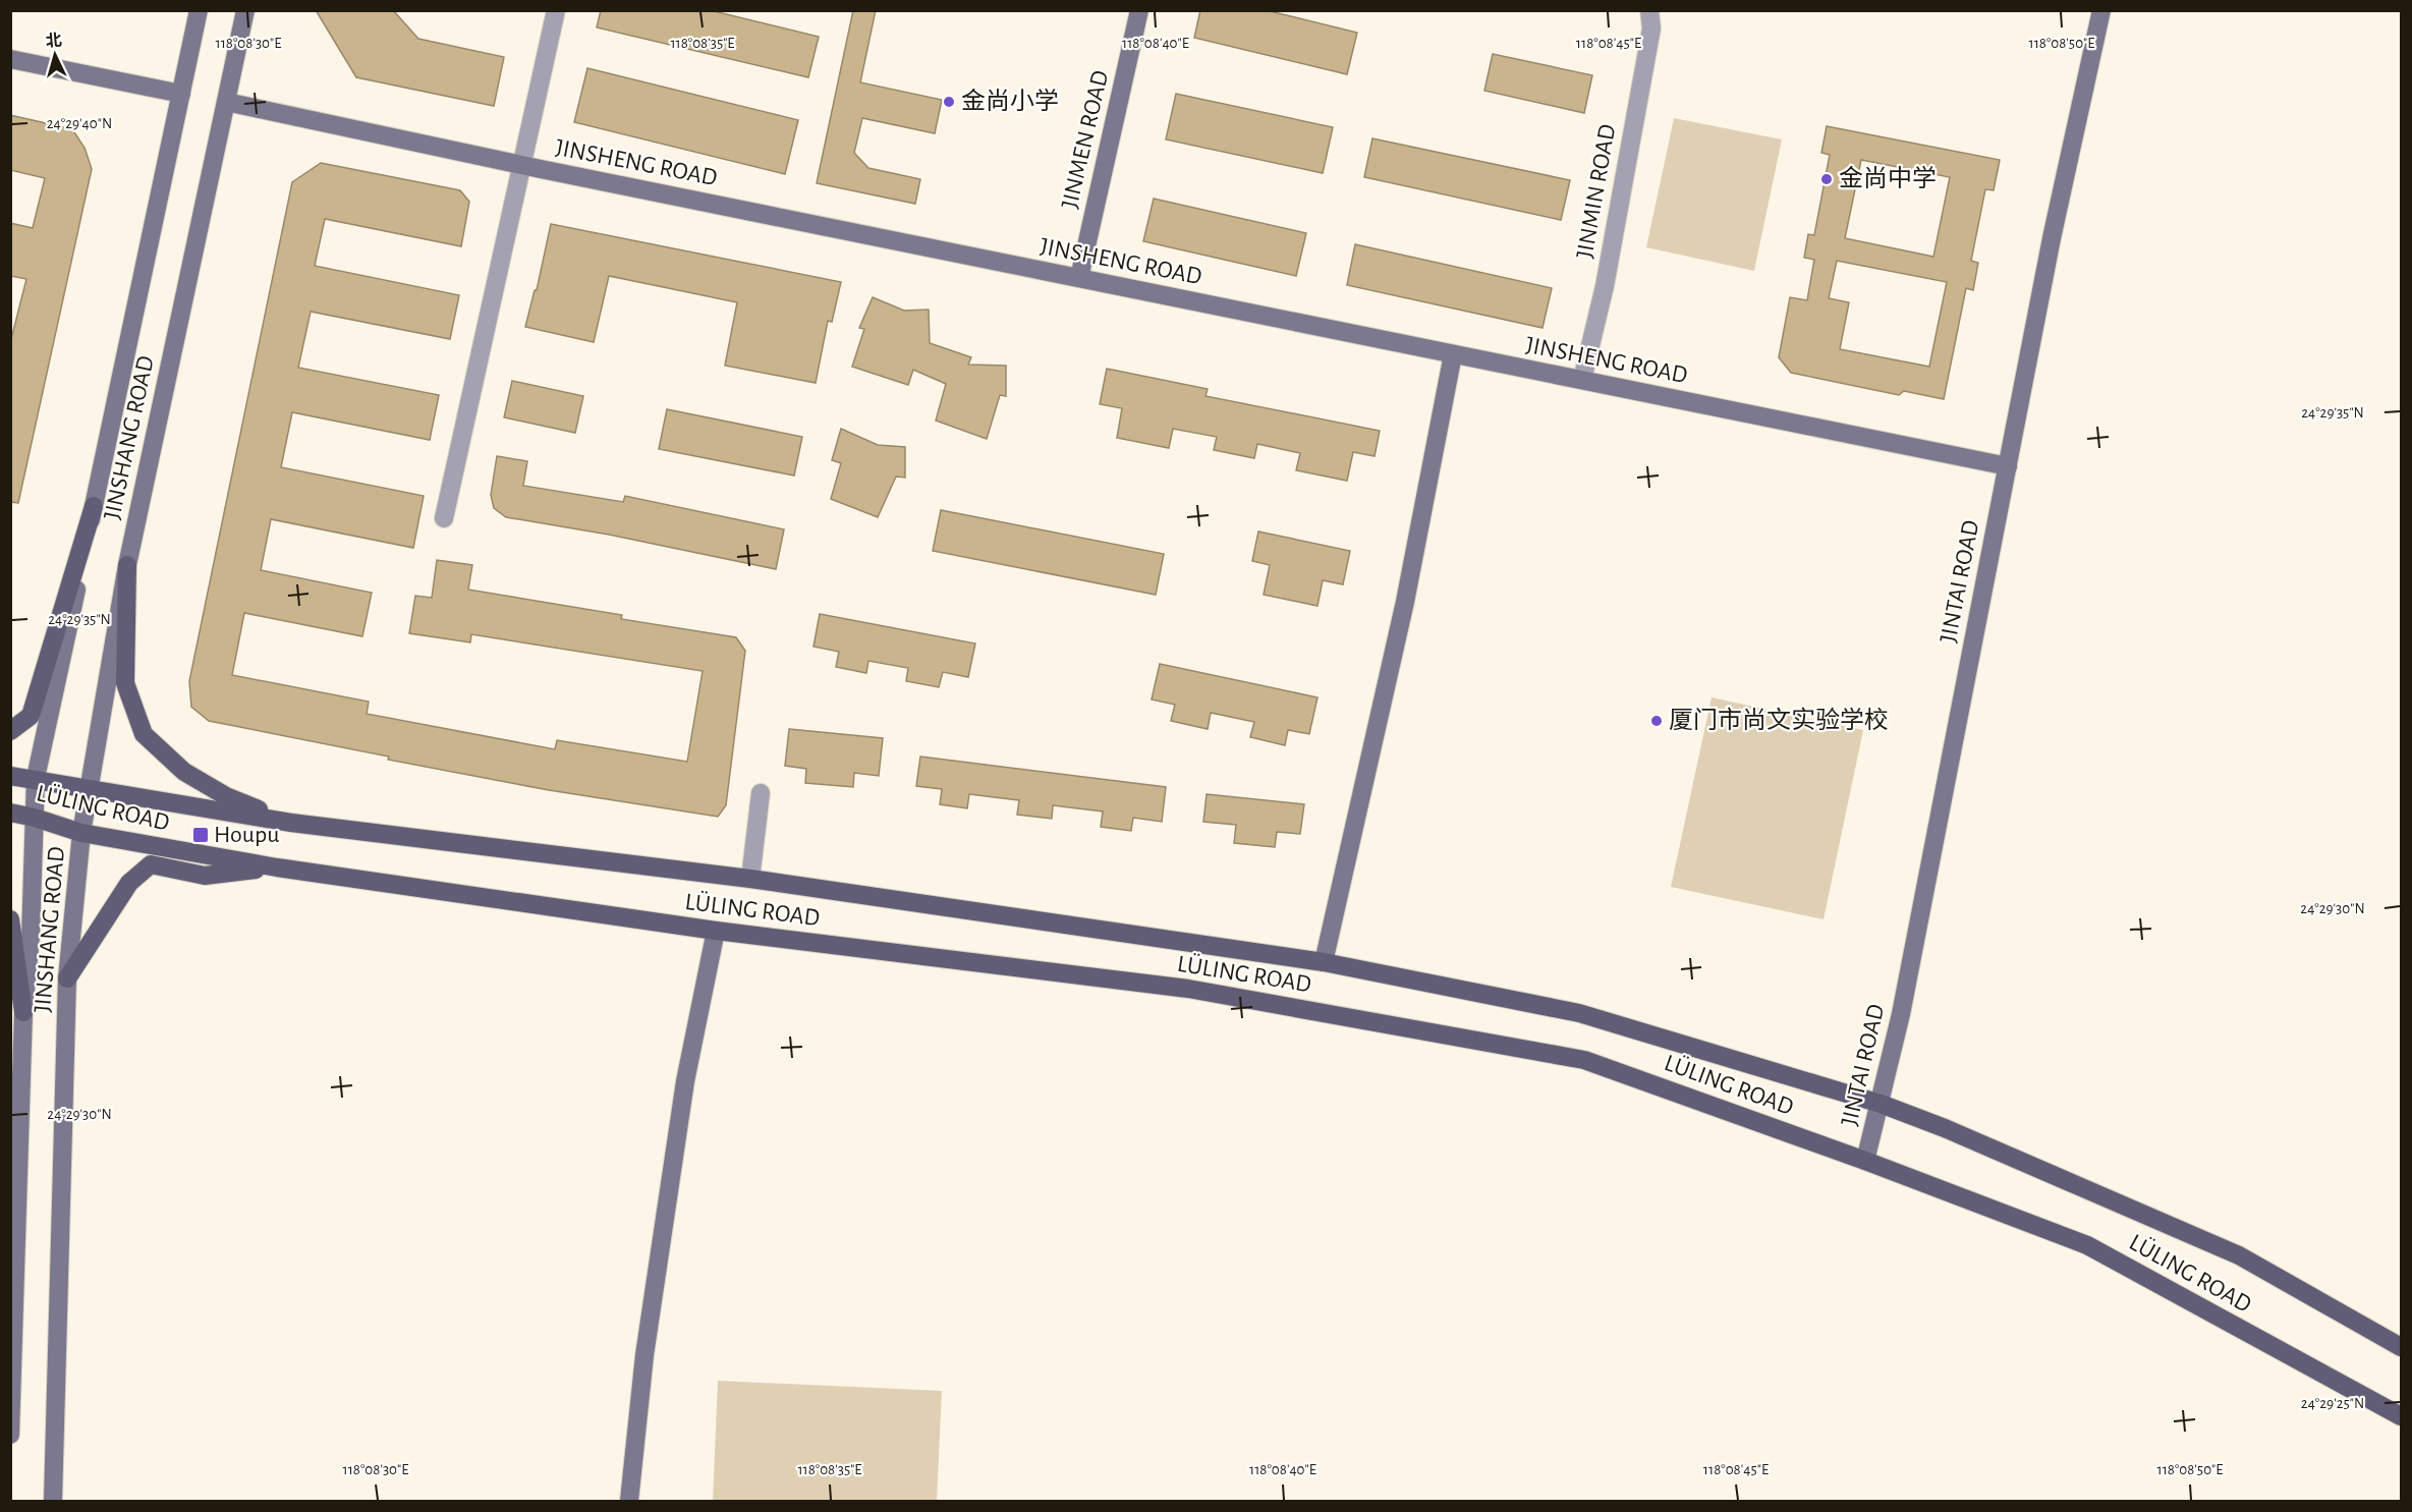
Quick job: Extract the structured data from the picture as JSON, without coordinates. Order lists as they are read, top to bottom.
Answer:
{
  "streets": {
    "main road": ["LÜLING ROAD"],
    "street": [
      "JINMEN ROAD",
      "JINSHENG ROAD",
      "JINMIN ROAD",
      "JINSHANG ROAD",
      "JINTAI ROAD"
    ]
  },
  "crossings": [
    ["JINMEN ROAD", "JINSHENG ROAD"],
    ["JINSHENG ROAD", "JINMIN ROAD"],
    ["JINSHENG ROAD", "JINSHANG ROAD"],
    ["JINSHENG ROAD", "JINTAI ROAD"],
    ["JINSHANG ROAD", "LÜLING ROAD"],
    ["JINTAI ROAD", "LÜLING ROAD"]
  ],
  "places": {
    "other": ["金尚小学", "金尚中学", "厦门市尚文实验学校"],
    "transit": ["Houpu"]
  },
  "north": "top",
  "coordinates": [
    "118°08'30\"E",
    "118°08'35\"E",
    "118°08'40\"E",
    "118°08'45\"E",
    "118°08'50\"E",
    "24°29'40\"N",
    "24°29'35\"N",
    "24°29'30\"N",
    "24°29'25\"N"
  ]
}
